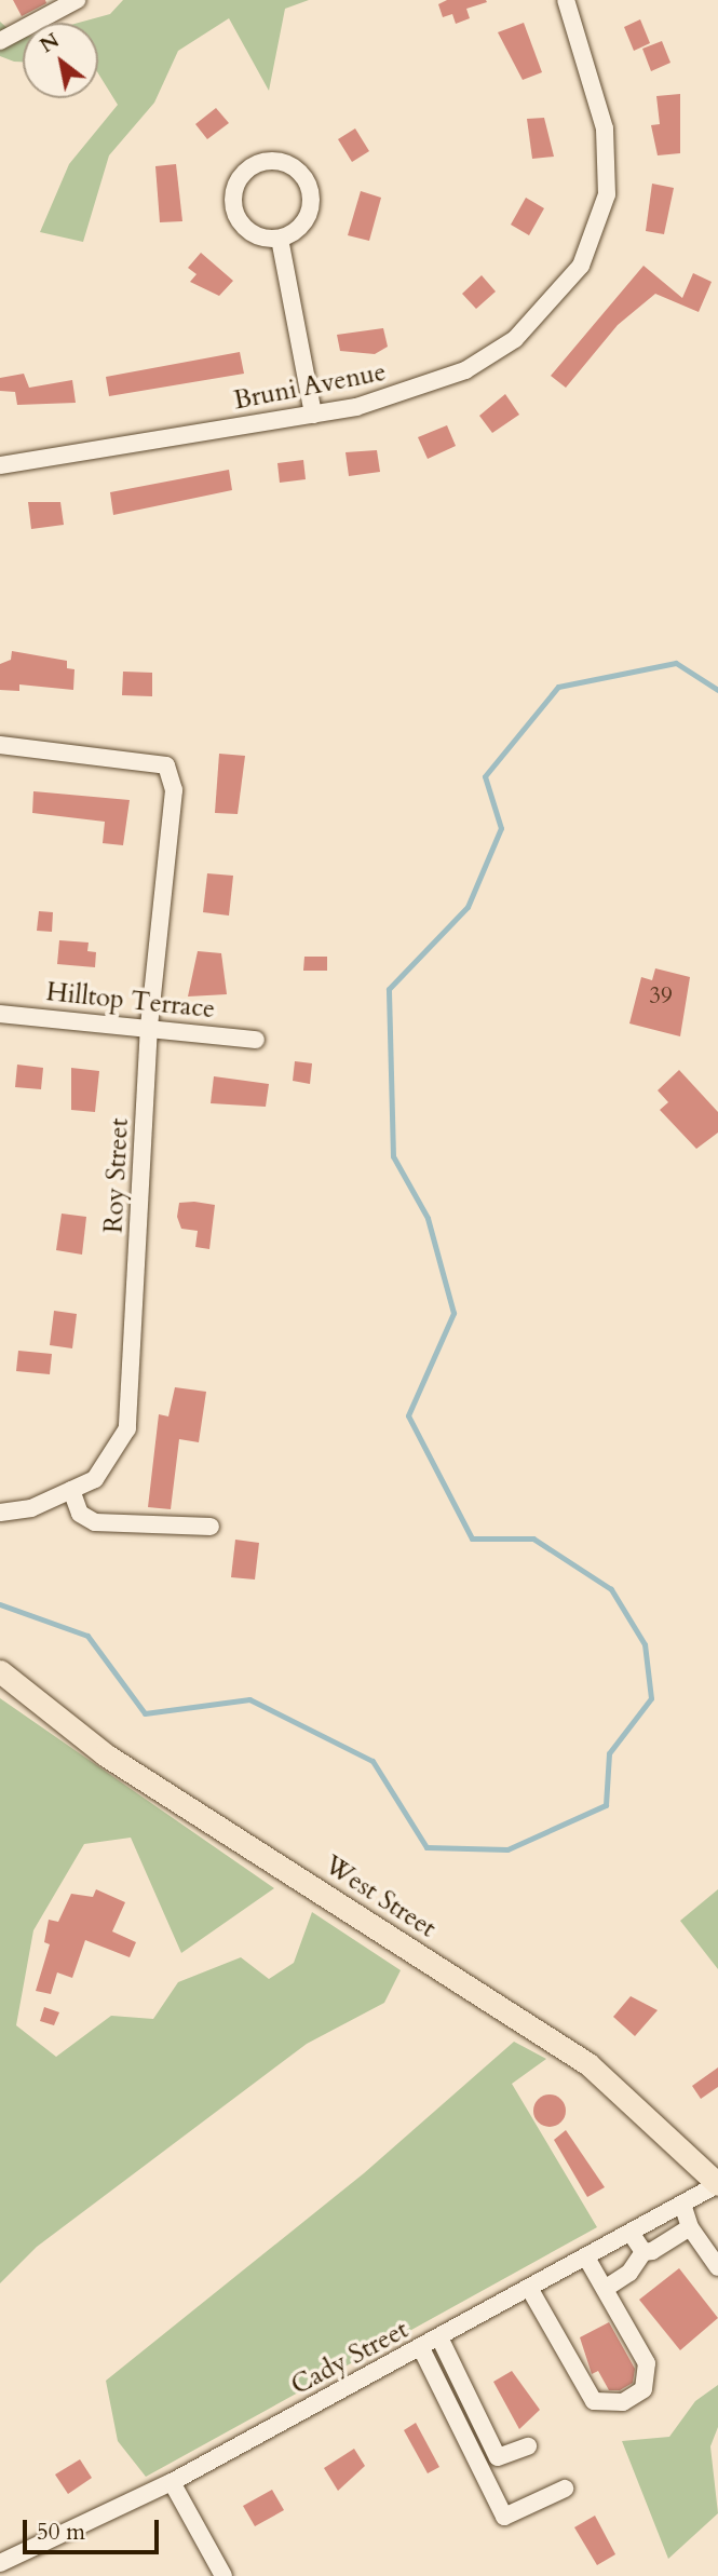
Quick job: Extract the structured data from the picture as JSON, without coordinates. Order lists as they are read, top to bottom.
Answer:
{
  "streets": {
    "main road": ["West Street"],
    "street": [
      "Bruni Avenue",
      "Hilltop Terrace",
      "Roy Street",
      "Cady Street"
    ]
  },
  "crossings": [
    ["Hilltop Terrace", "Roy Street"],
    ["West Street", "Cady Street"]
  ],
  "house_numbers": ["39"],
  "scale_bar": "50 m",
  "north": "top left"
}
